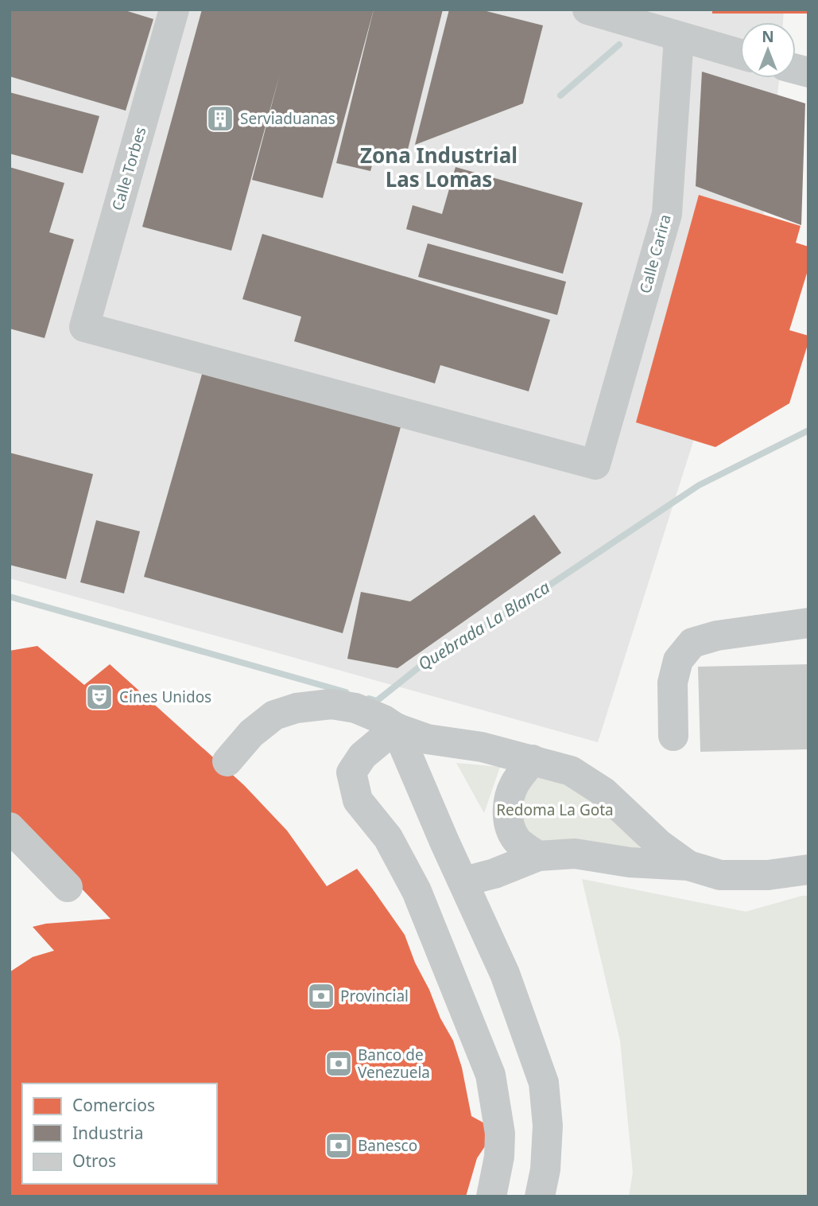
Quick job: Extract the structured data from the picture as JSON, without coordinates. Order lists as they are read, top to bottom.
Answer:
{
  "streets": {
    "street": ["Calle Torbes", "Calle Carira"]
  },
  "crossings": [
    ["Calle Torbes", "Calle Carira"]
  ],
  "districts": ["Zona Industrial Las Lomas"],
  "water": ["Quebrada La Blanca"],
  "parks": ["Redoma La Gota"],
  "places": {
    "building": ["Serviaduanas"],
    "theatre": ["Cines Unidos"],
    "bank": ["Provincial", "Banco de Venezuela", "Banesco"]
  },
  "legend": ["Comercios", "Industria", "Otros"],
  "north": "top"
}
